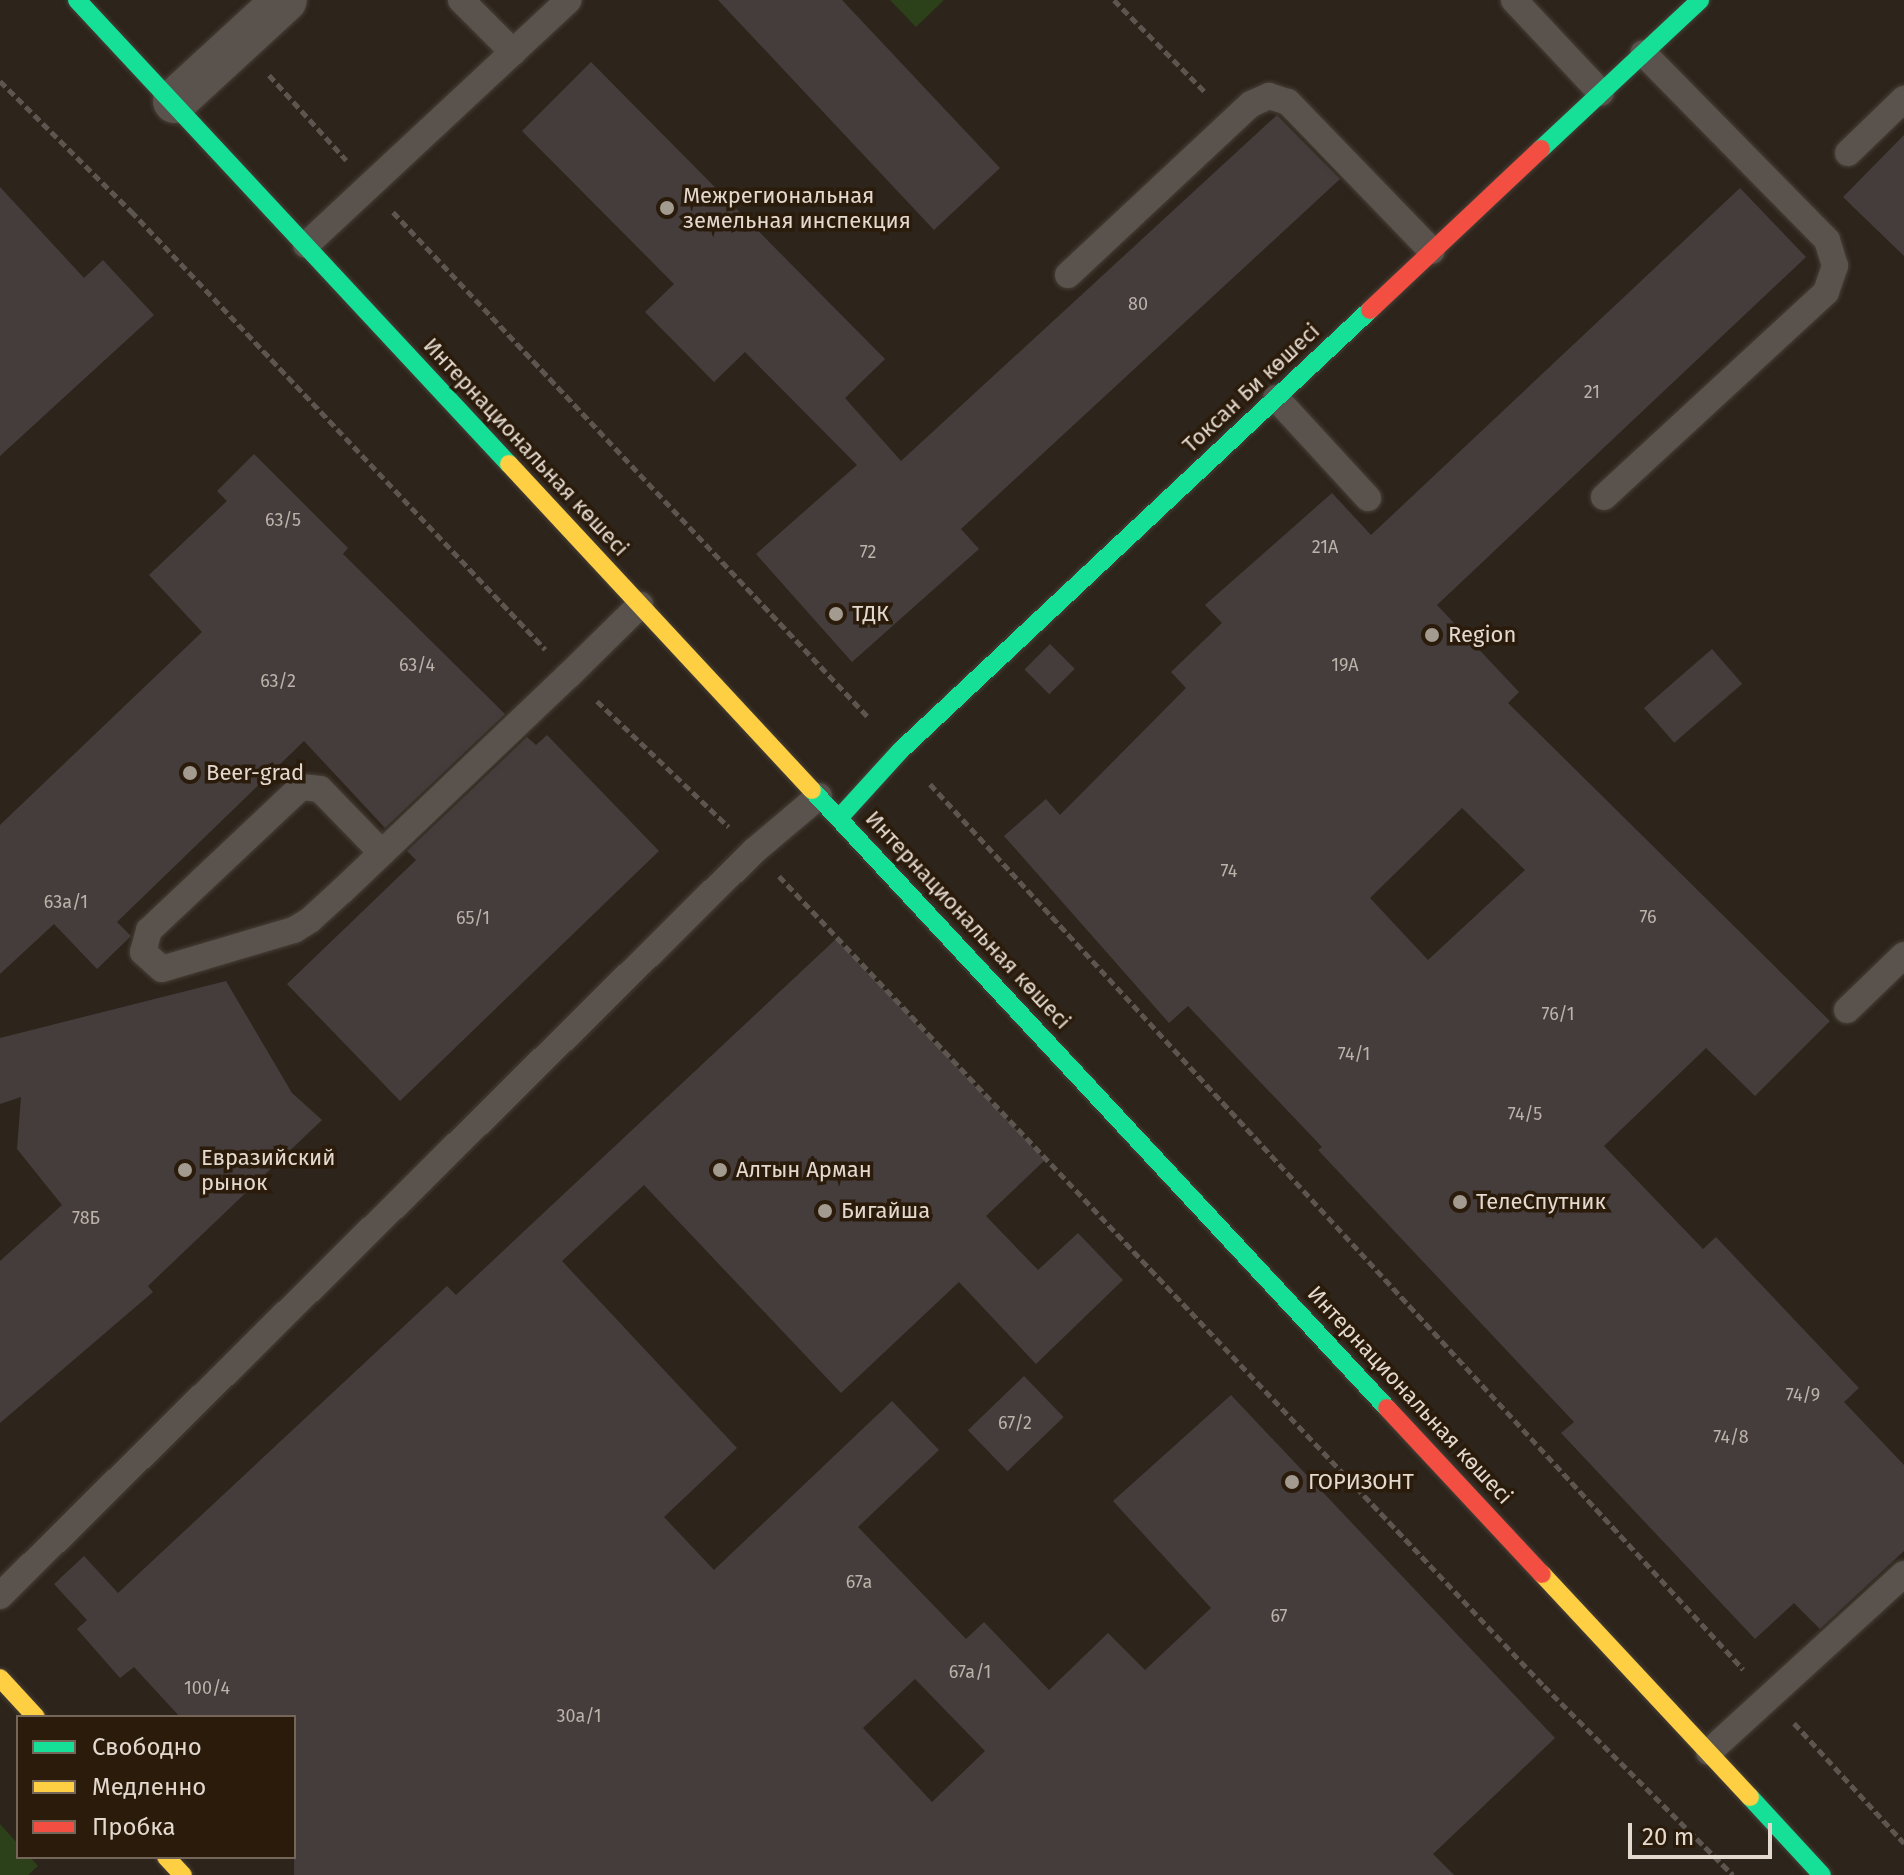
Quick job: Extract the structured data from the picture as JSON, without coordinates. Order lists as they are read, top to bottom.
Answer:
{
  "streets": {
    "main road": ["Токсан Би көшесі", "Интернациональная көшесі"]
  },
  "crossings": [
    ["Токсан Би көшесі", "Интернациональная көшесі"]
  ],
  "places": [
    "Межрегиональная земельная инспекция",
    "ТДК",
    "Region",
    "Beer-grad",
    "Евразийский рынок",
    "Алтын Арман",
    "ТелеСпутник",
    "Бигайша",
    "ГОРИЗОНТ"
  ],
  "house_numbers": [
    "80",
    "21",
    "63/5",
    "21А",
    "72",
    "63/4",
    "19А",
    "63/2",
    "74",
    "63а/1",
    "76",
    "65/1",
    "76/1",
    "74/1",
    "74/5",
    "78Б",
    "74/9",
    "67/2",
    "74/8",
    "67а",
    "67",
    "67а/1",
    "100/4",
    "30а/1"
  ],
  "legend": ["Свободно", "Медленно", "Пробка"],
  "scale_bar": "20 m"
}
